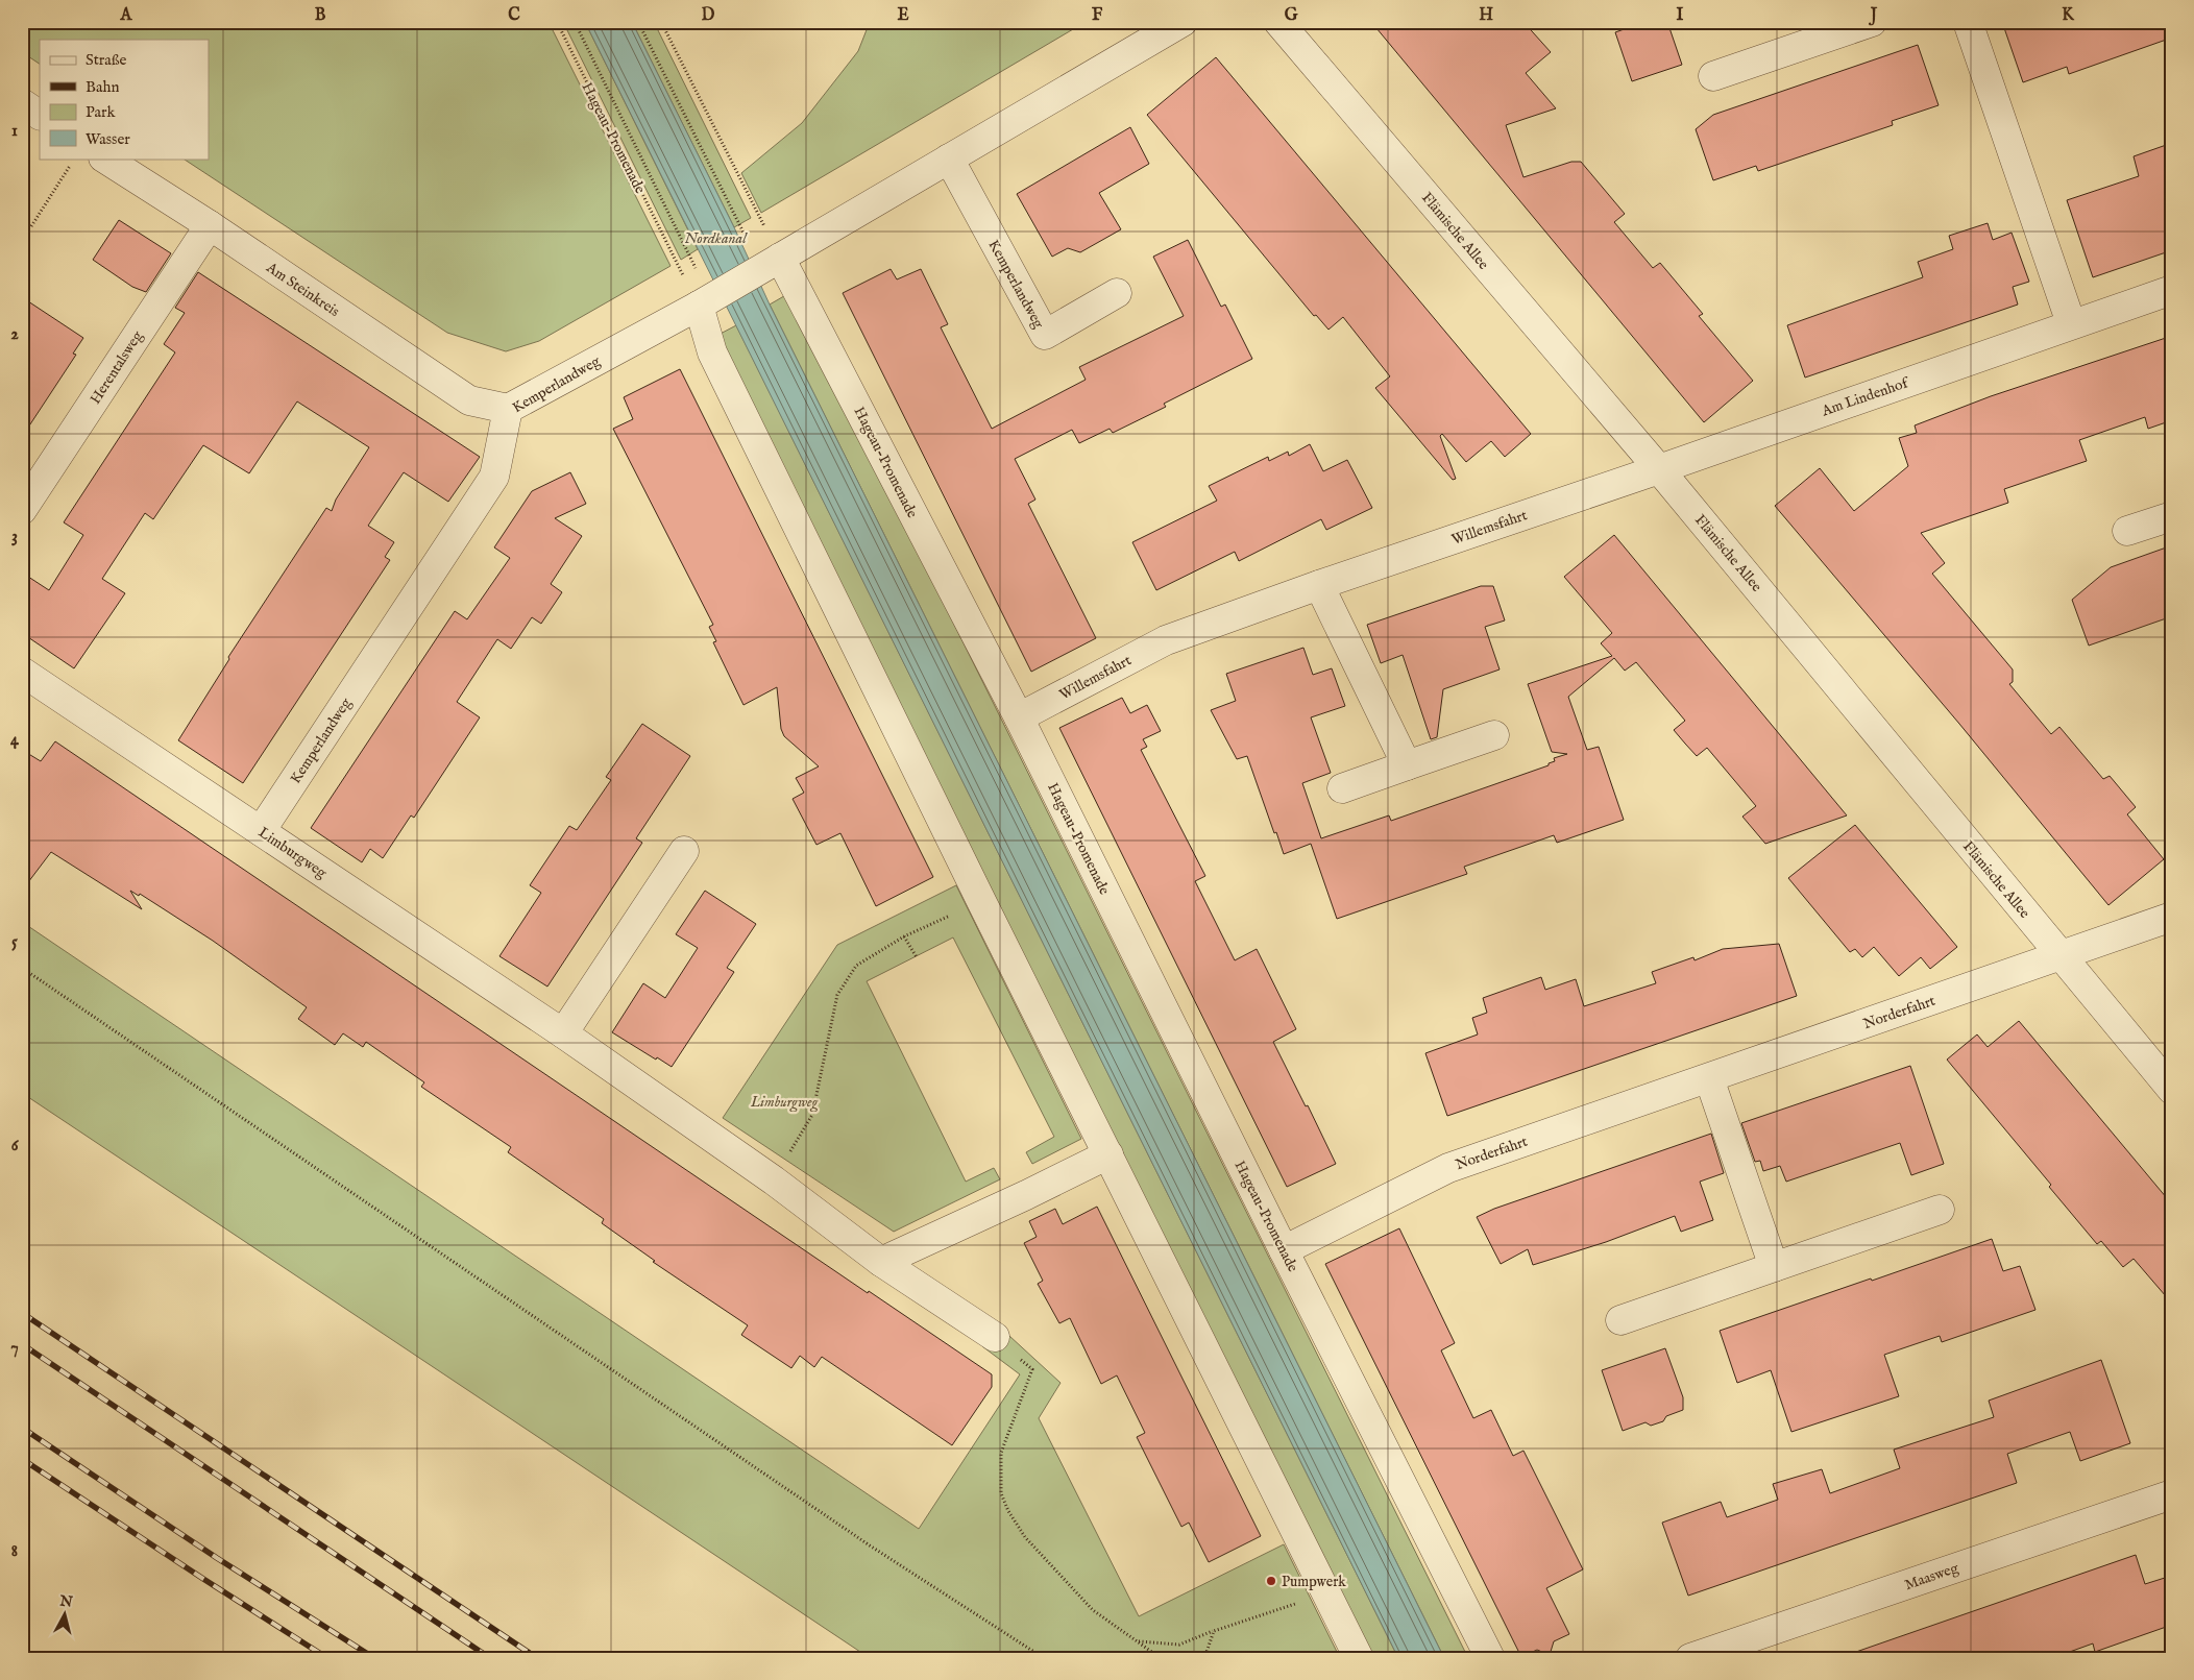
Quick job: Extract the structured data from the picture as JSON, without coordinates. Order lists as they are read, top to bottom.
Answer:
{
  "streets": {
    "street": [
      "Hageau-Promenade",
      "Flämische Allee",
      "Kemperlandweg",
      "Am Steinkreis",
      "Herentalsweg",
      "Am Lindenhof",
      "Willemsfahrt",
      "Limburgweg",
      "Norderfahrt",
      "Maasweg"
    ]
  },
  "crossings": [
    ["Hageau-Promenade", "Kemperlandweg"],
    ["Hageau-Promenade", "Willemsfahrt"],
    ["Hageau-Promenade", "Norderfahrt"],
    ["Flämische Allee", "Am Lindenhof"],
    ["Flämische Allee", "Willemsfahrt"],
    ["Flämische Allee", "Norderfahrt"],
    ["Kemperlandweg", "Am Steinkreis"],
    ["Kemperlandweg", "Limburgweg"],
    ["Am Steinkreis", "Herentalsweg"],
    ["Am Lindenhof", "Willemsfahrt"]
  ],
  "water": ["Nordkanal"],
  "parks": ["Limburgweg"],
  "places": ["Pumpwerk"],
  "legend": [
    "Straße",
    "Bahn",
    "Park",
    "Wasser"
  ],
  "north": "top",
  "grid": {
    "columns": [
      "A",
      "B",
      "C",
      "D",
      "E",
      "F",
      "G",
      "H",
      "I",
      "J",
      "K"
    ],
    "rows": [
      "1",
      "2",
      "3",
      "4",
      "5",
      "6",
      "7",
      "8"
    ]
  }
}
